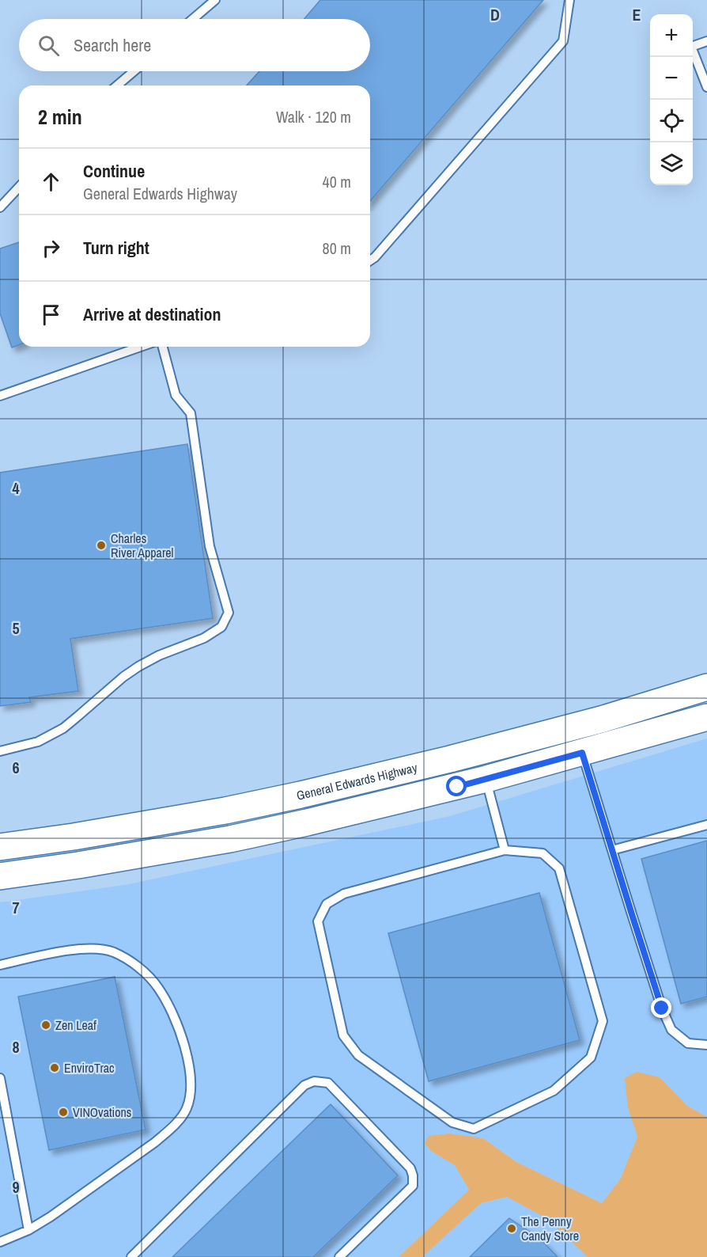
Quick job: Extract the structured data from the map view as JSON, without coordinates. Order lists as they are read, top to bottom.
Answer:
{
  "streets": {
    "main road": ["General Edwards Highway"]
  },
  "places": [
    "Charles River Apparel",
    "Zen Leaf",
    "EnviroTrac",
    "VINOvations",
    "The Penny Candy Store"
  ],
  "page": {
    "map_buttons": ["+", "−"],
    "search": "Search here",
    "heading": ["2 min", "Walk · 120 m"],
    "list": [
      ["Continue", "General Edwards Highway", "40 m"],
      ["Turn right", "80 m"],
      "Arrive at destination"
    ]
  },
  "grid": {
    "columns": ["D", "E"],
    "rows": [
      "4",
      "5",
      "6",
      "7",
      "8",
      "9"
    ]
  }
}
